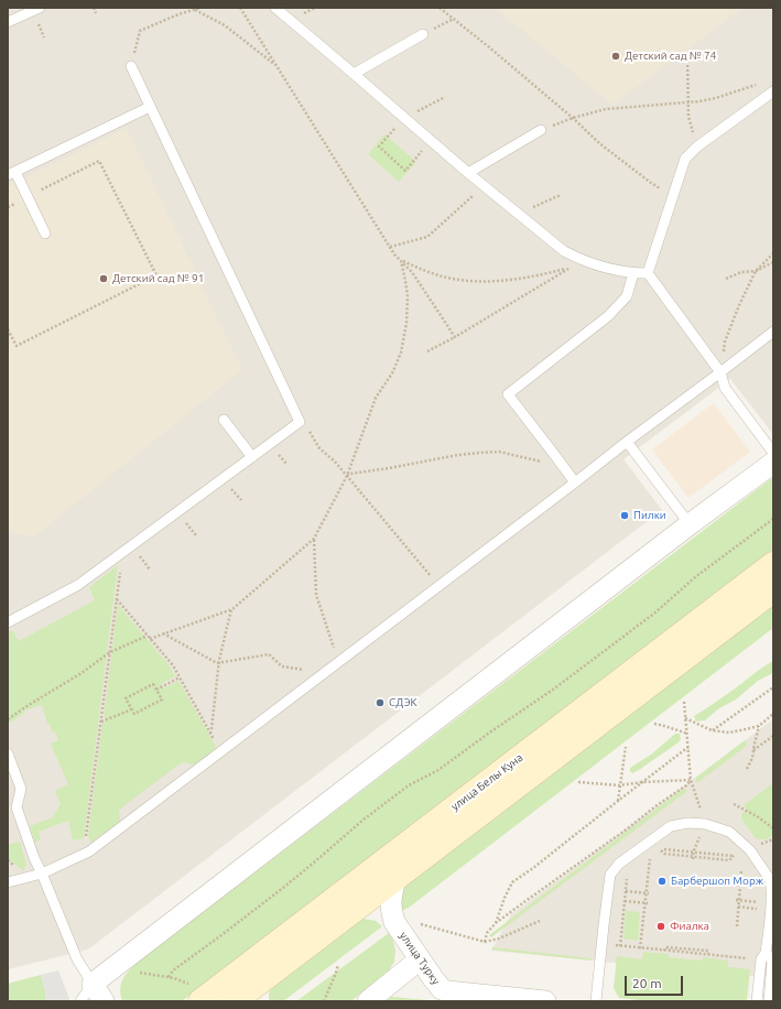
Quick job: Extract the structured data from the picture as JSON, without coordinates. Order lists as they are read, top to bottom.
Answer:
{
  "streets": {
    "street": ["улица Белы Куна", "улица Турку"]
  },
  "crossings": [
    ["улица Белы Куна", "улица Турку"]
  ],
  "places": [
    "Детский сад № 74",
    "Детский сад № 91",
    "Пилки",
    "СДЭК",
    "Барбершоп Морж",
    "Фиалка"
  ],
  "scale_bar": "20 m"
}
